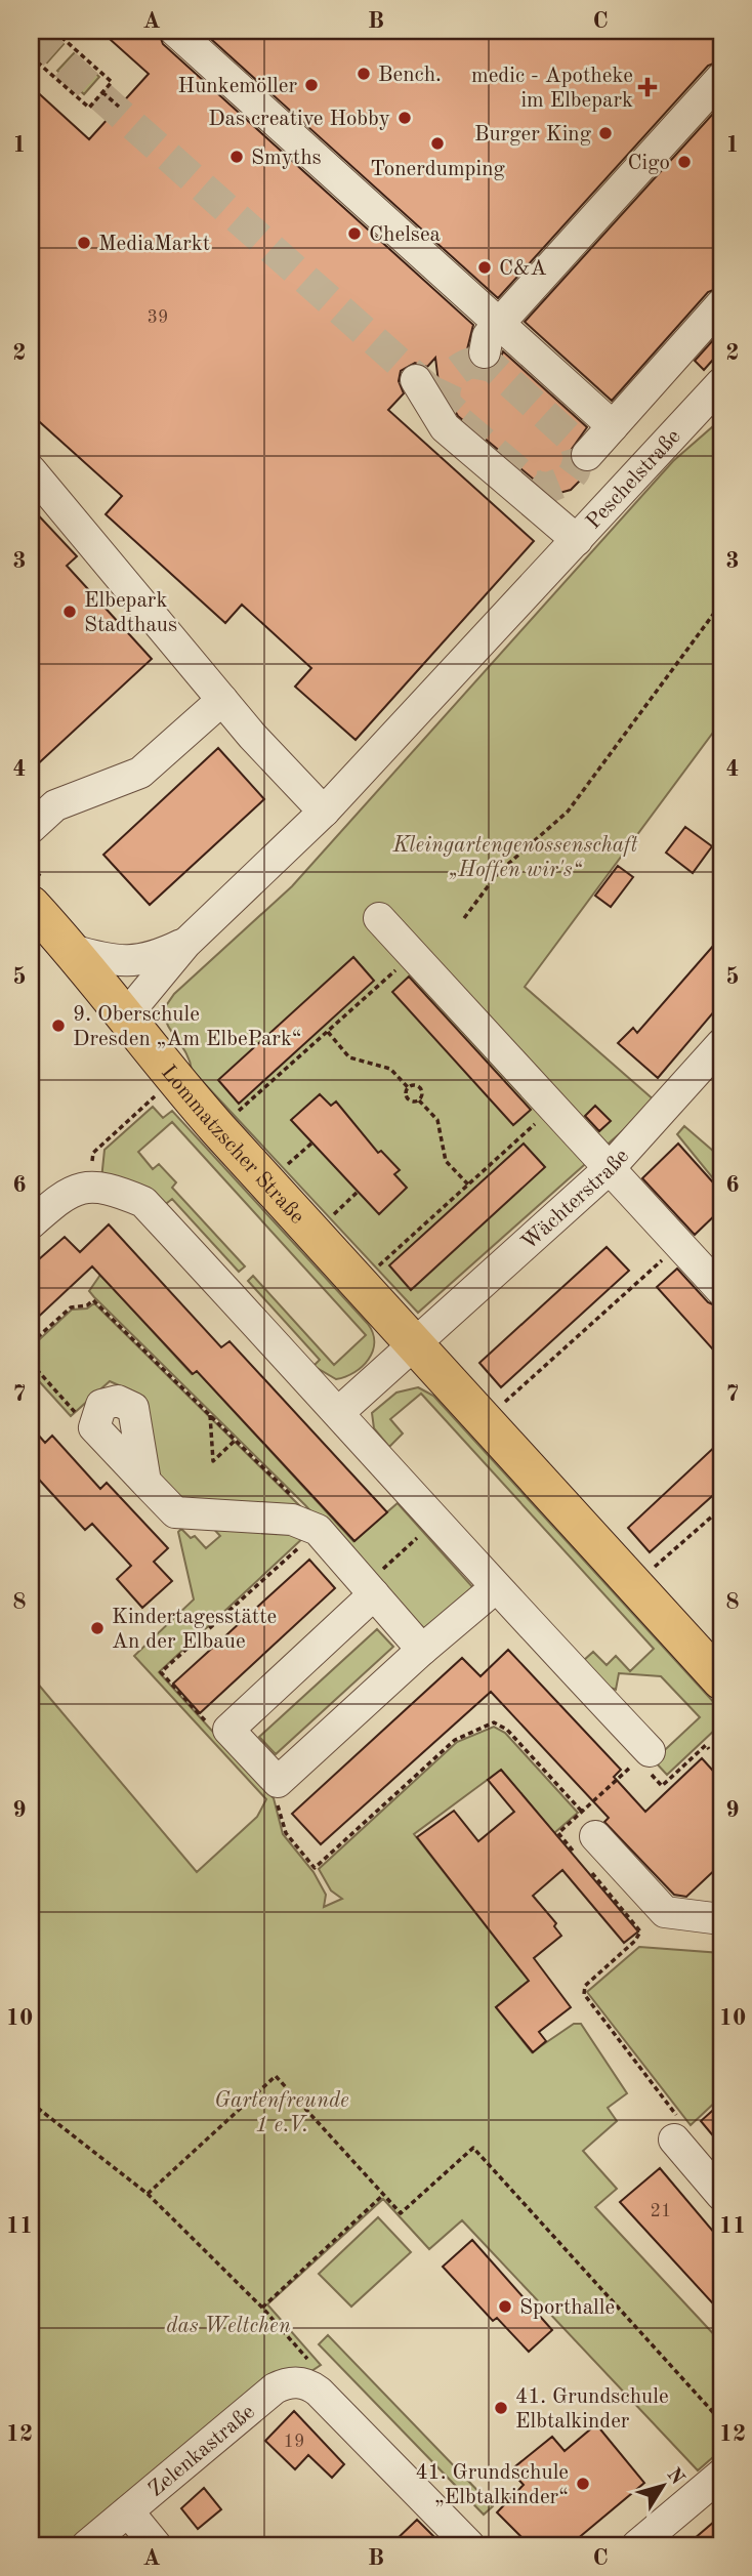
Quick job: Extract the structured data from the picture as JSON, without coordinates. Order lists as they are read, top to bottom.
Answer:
{
  "streets": {
    "main road": ["Lommatzscher Straße"],
    "street": ["Peschelstraße", "Wächterstraße", "Zelenkastraße"]
  },
  "crossings": [
    ["Peschelstraße", "Lommatzscher Straße"],
    ["Lommatzscher Straße", "Wächterstraße"]
  ],
  "parks": ["Kleingartengenossenschaft „Hoffen wir's“", "Gartenfreunde 1 e.V.", "das Weltchen"],
  "places": {
    "other": [
      "Bench.",
      "Hunkemöller",
      "Das creative Hobby",
      "Burger King",
      "Tonerdumping",
      "Smyths",
      "Cigo",
      "Chelsea",
      "MediaMarkt",
      "C&A",
      "Elbepark Stadthaus",
      "9. Oberschule Dresden „Am ElbePark“",
      "Kindertagesstätte An der Elbaue",
      "Sporthalle",
      "41. Grundschule Elbtalkinder",
      "41. Grundschule „Elbtalkinder“"
    ],
    "health": ["medic - Apotheke im Elbepark"]
  },
  "house_numbers": ["39", "21", "19"],
  "north": "top right",
  "grid": {
    "columns": ["A", "B", "C"],
    "rows": [
      "1",
      "2",
      "3",
      "4",
      "5",
      "6",
      "7",
      "8",
      "9",
      "10",
      "11",
      "12"
    ]
  }
}
